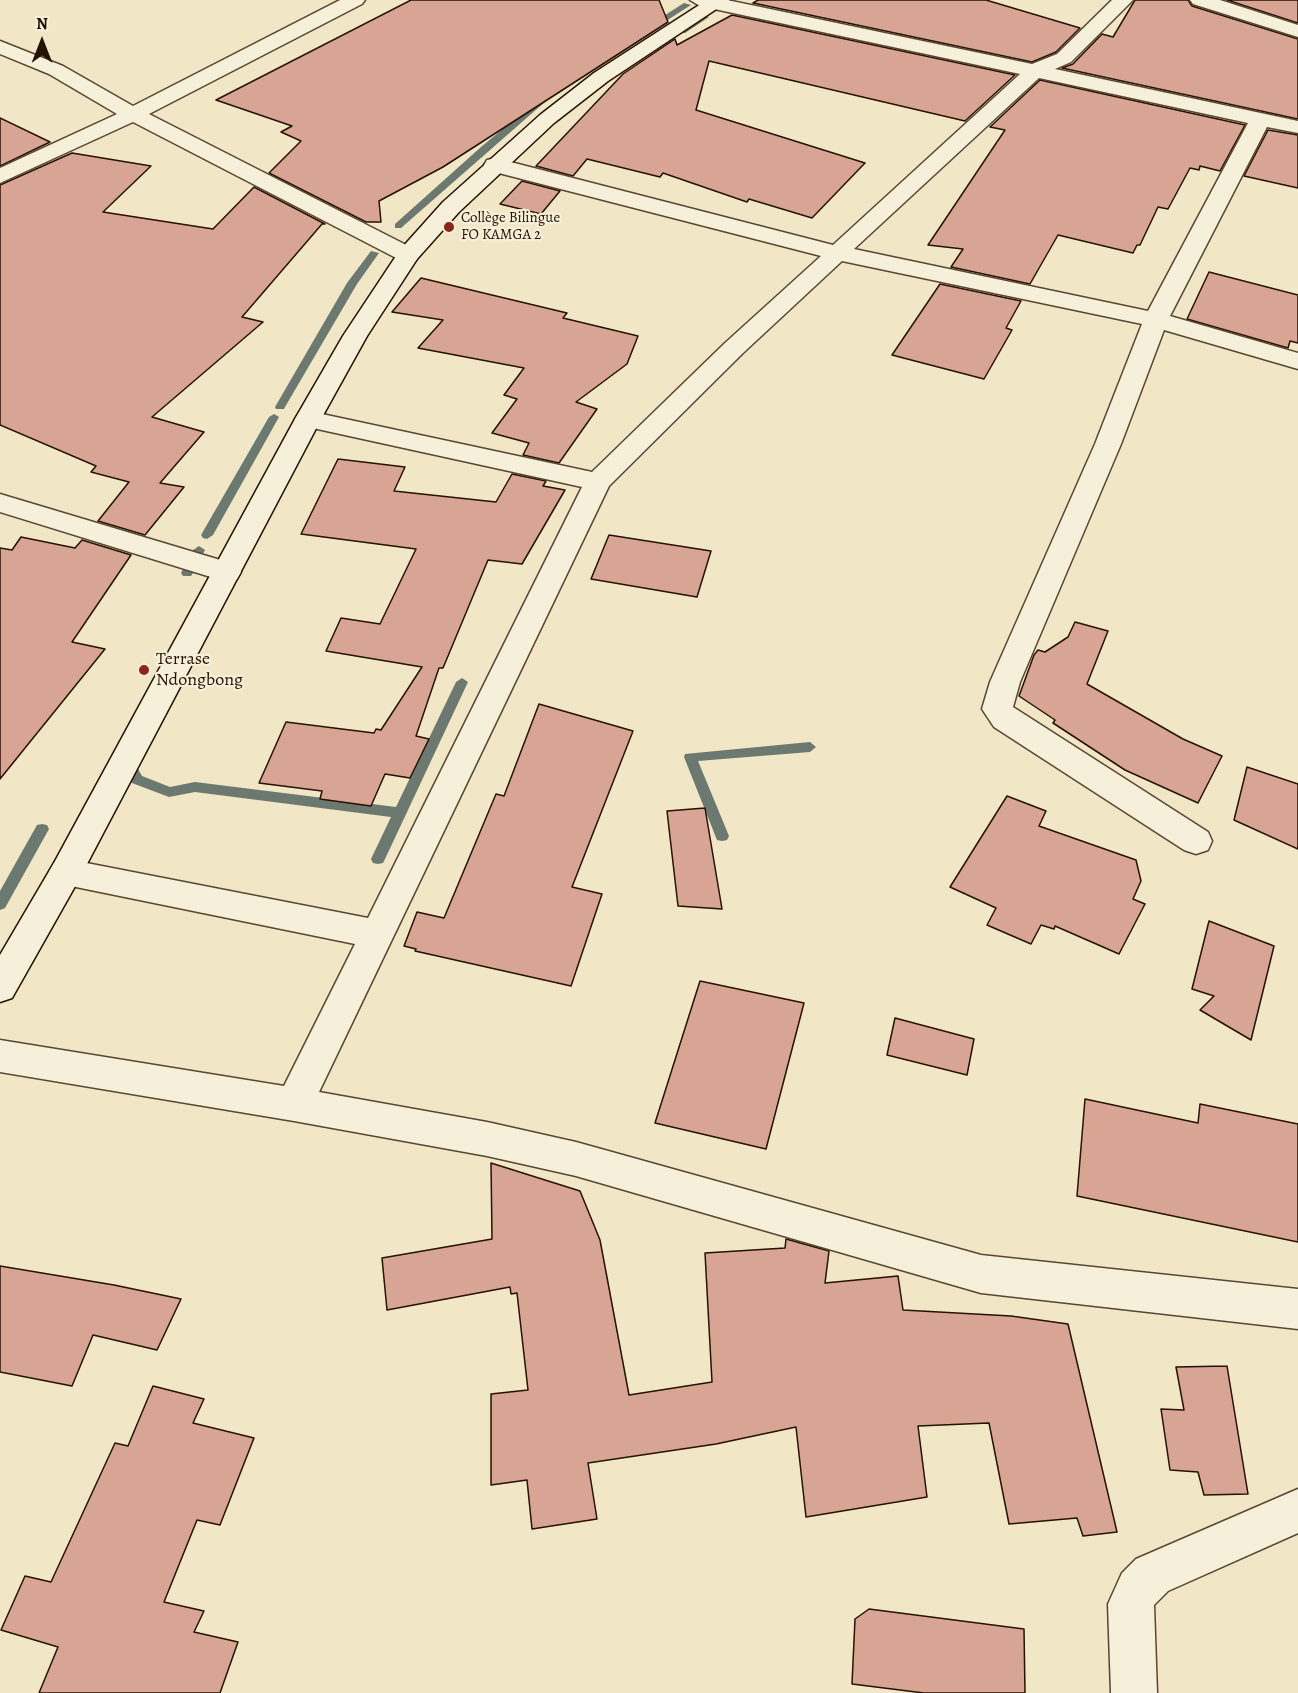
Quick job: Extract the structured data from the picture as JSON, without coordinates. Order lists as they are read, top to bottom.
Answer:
{
  "places": ["Collège Bilingue FO KAMGA 2", "Terrase Ndongbong"],
  "north": "top"
}
